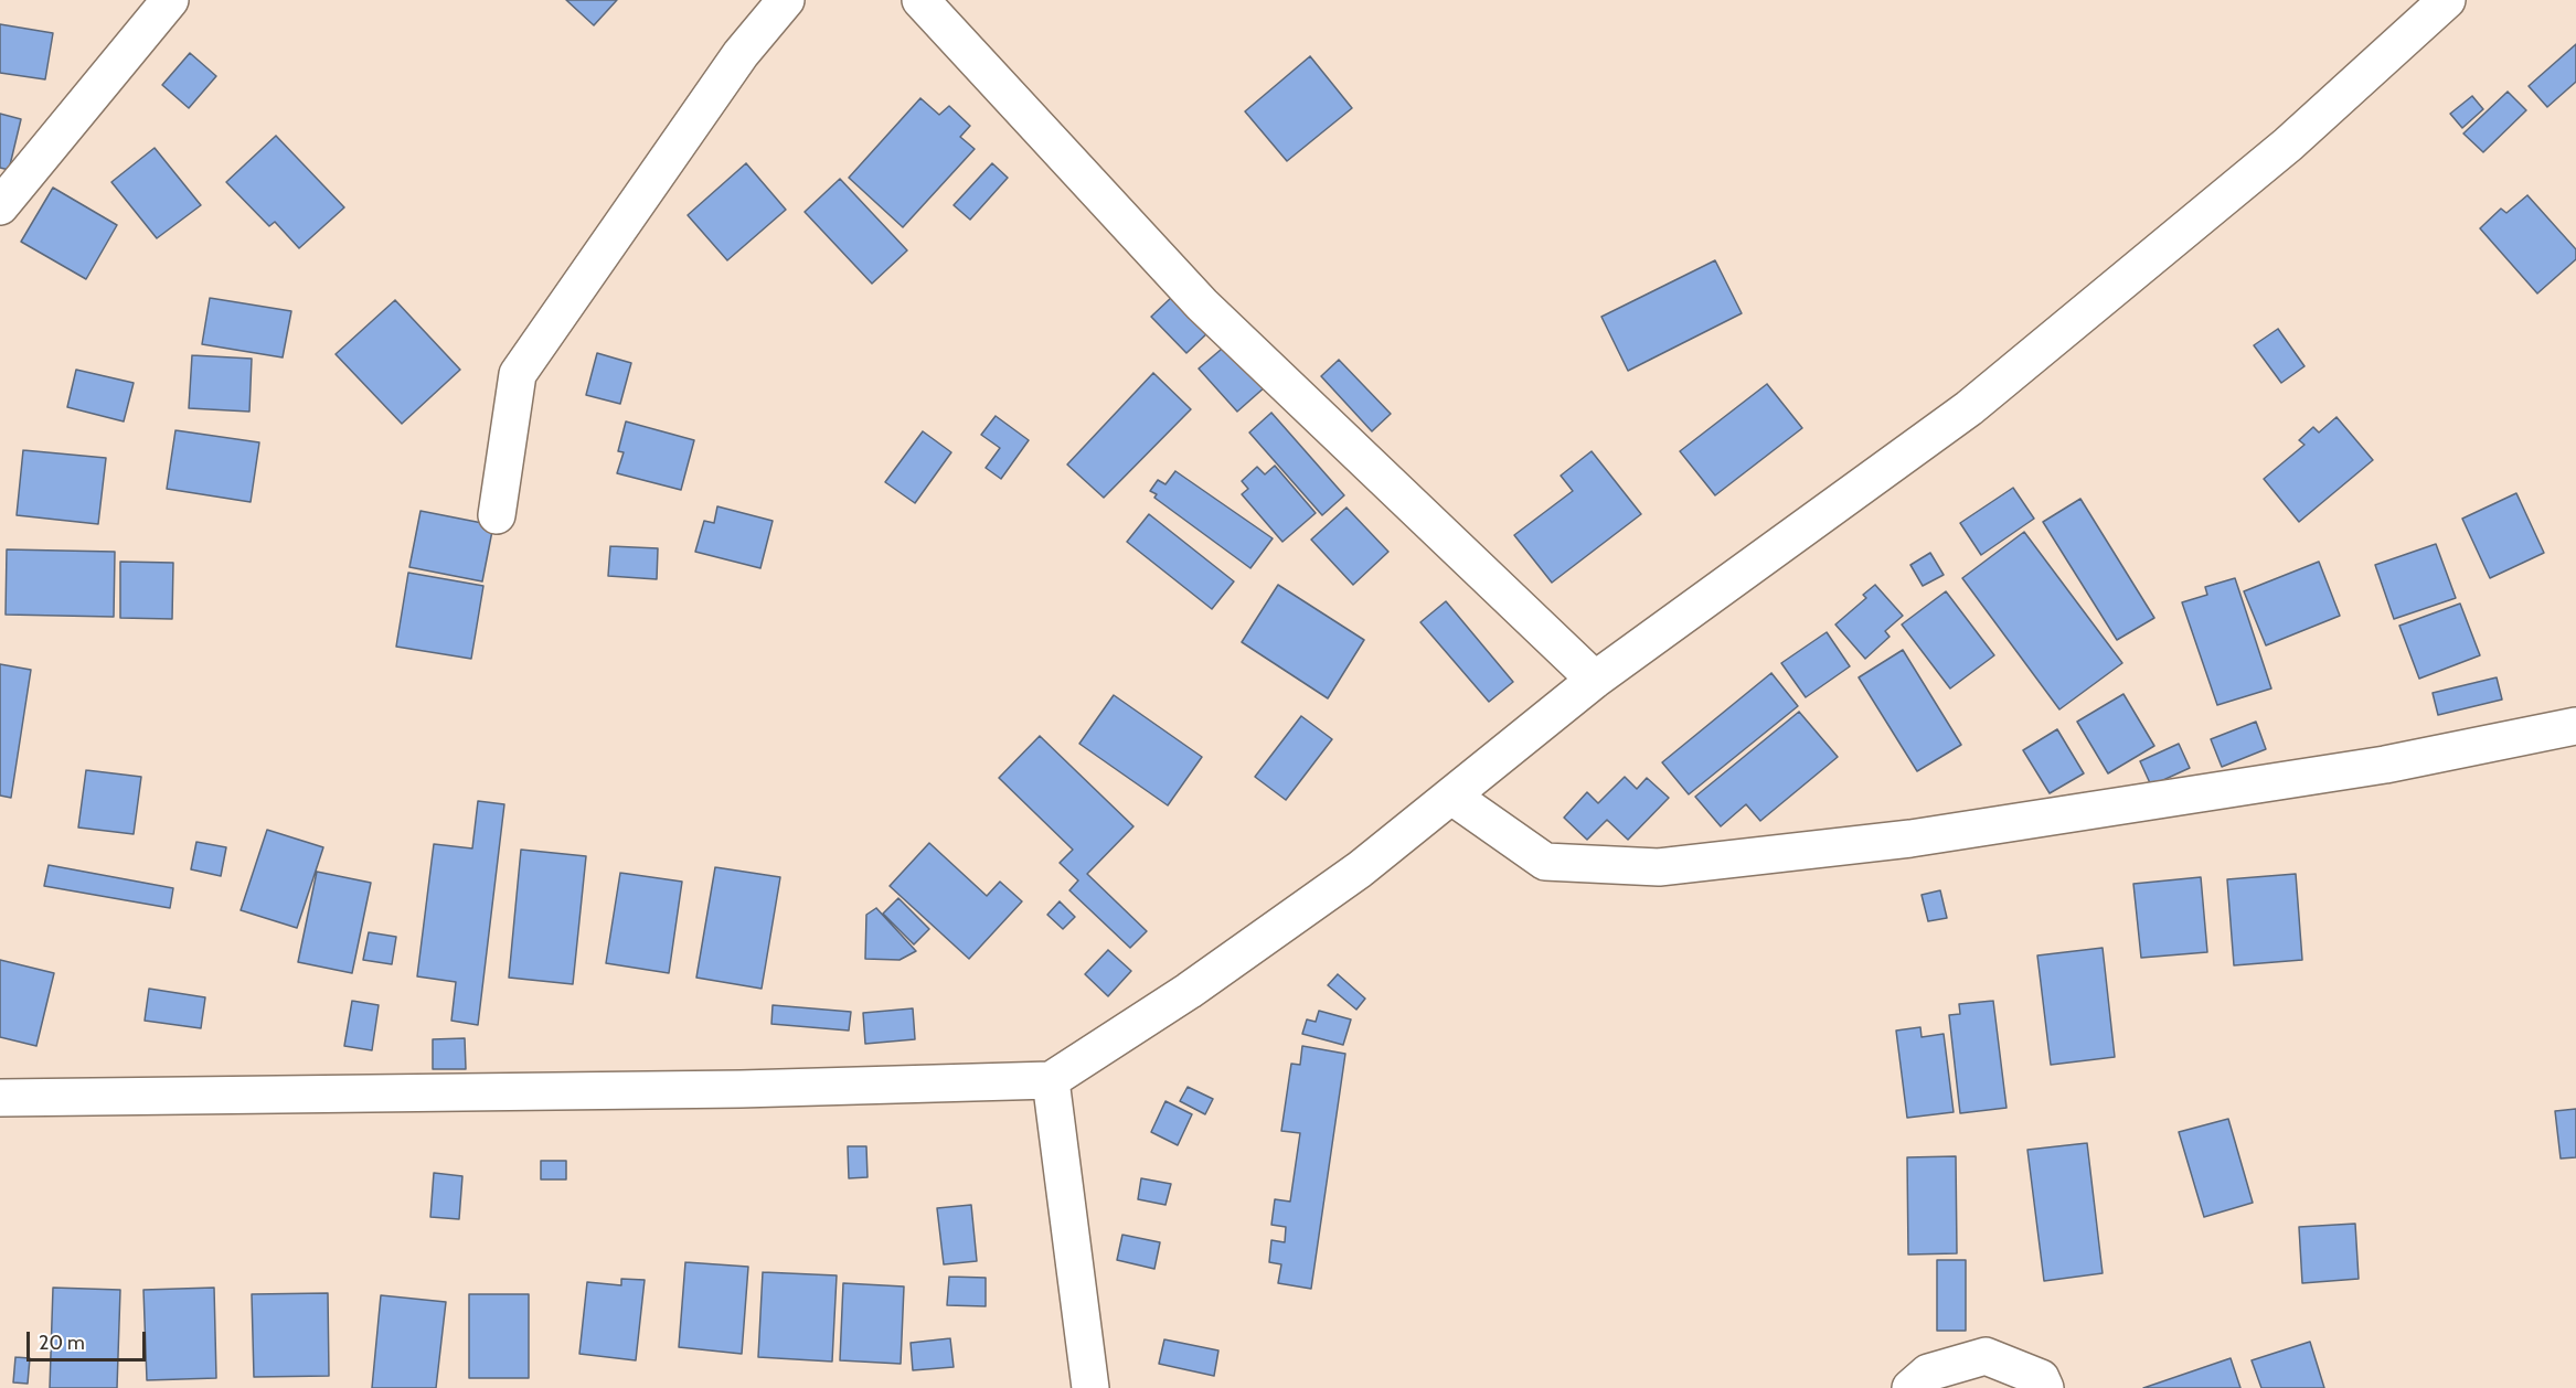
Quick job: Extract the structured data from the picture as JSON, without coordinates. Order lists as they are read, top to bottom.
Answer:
{
  "scale_bar": "20 m"
}
